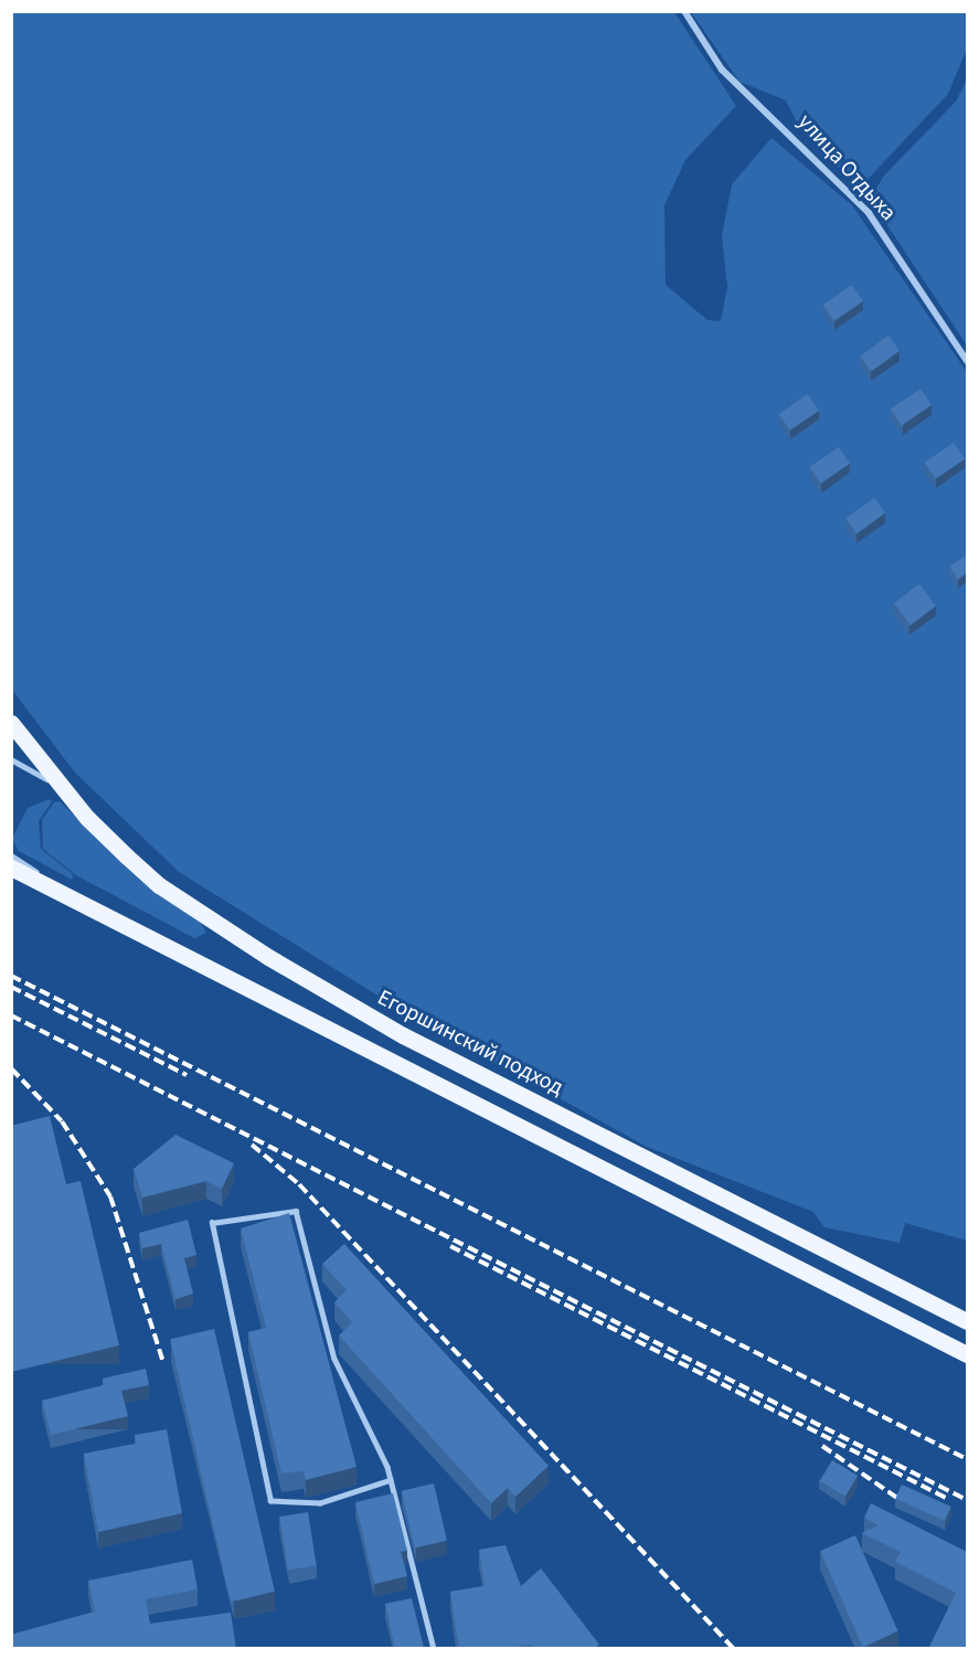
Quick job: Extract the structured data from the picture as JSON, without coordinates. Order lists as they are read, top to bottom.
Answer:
{
  "streets": {
    "main road": ["Егоршинский подход"],
    "street": ["улица Отдыха"]
  }
}
